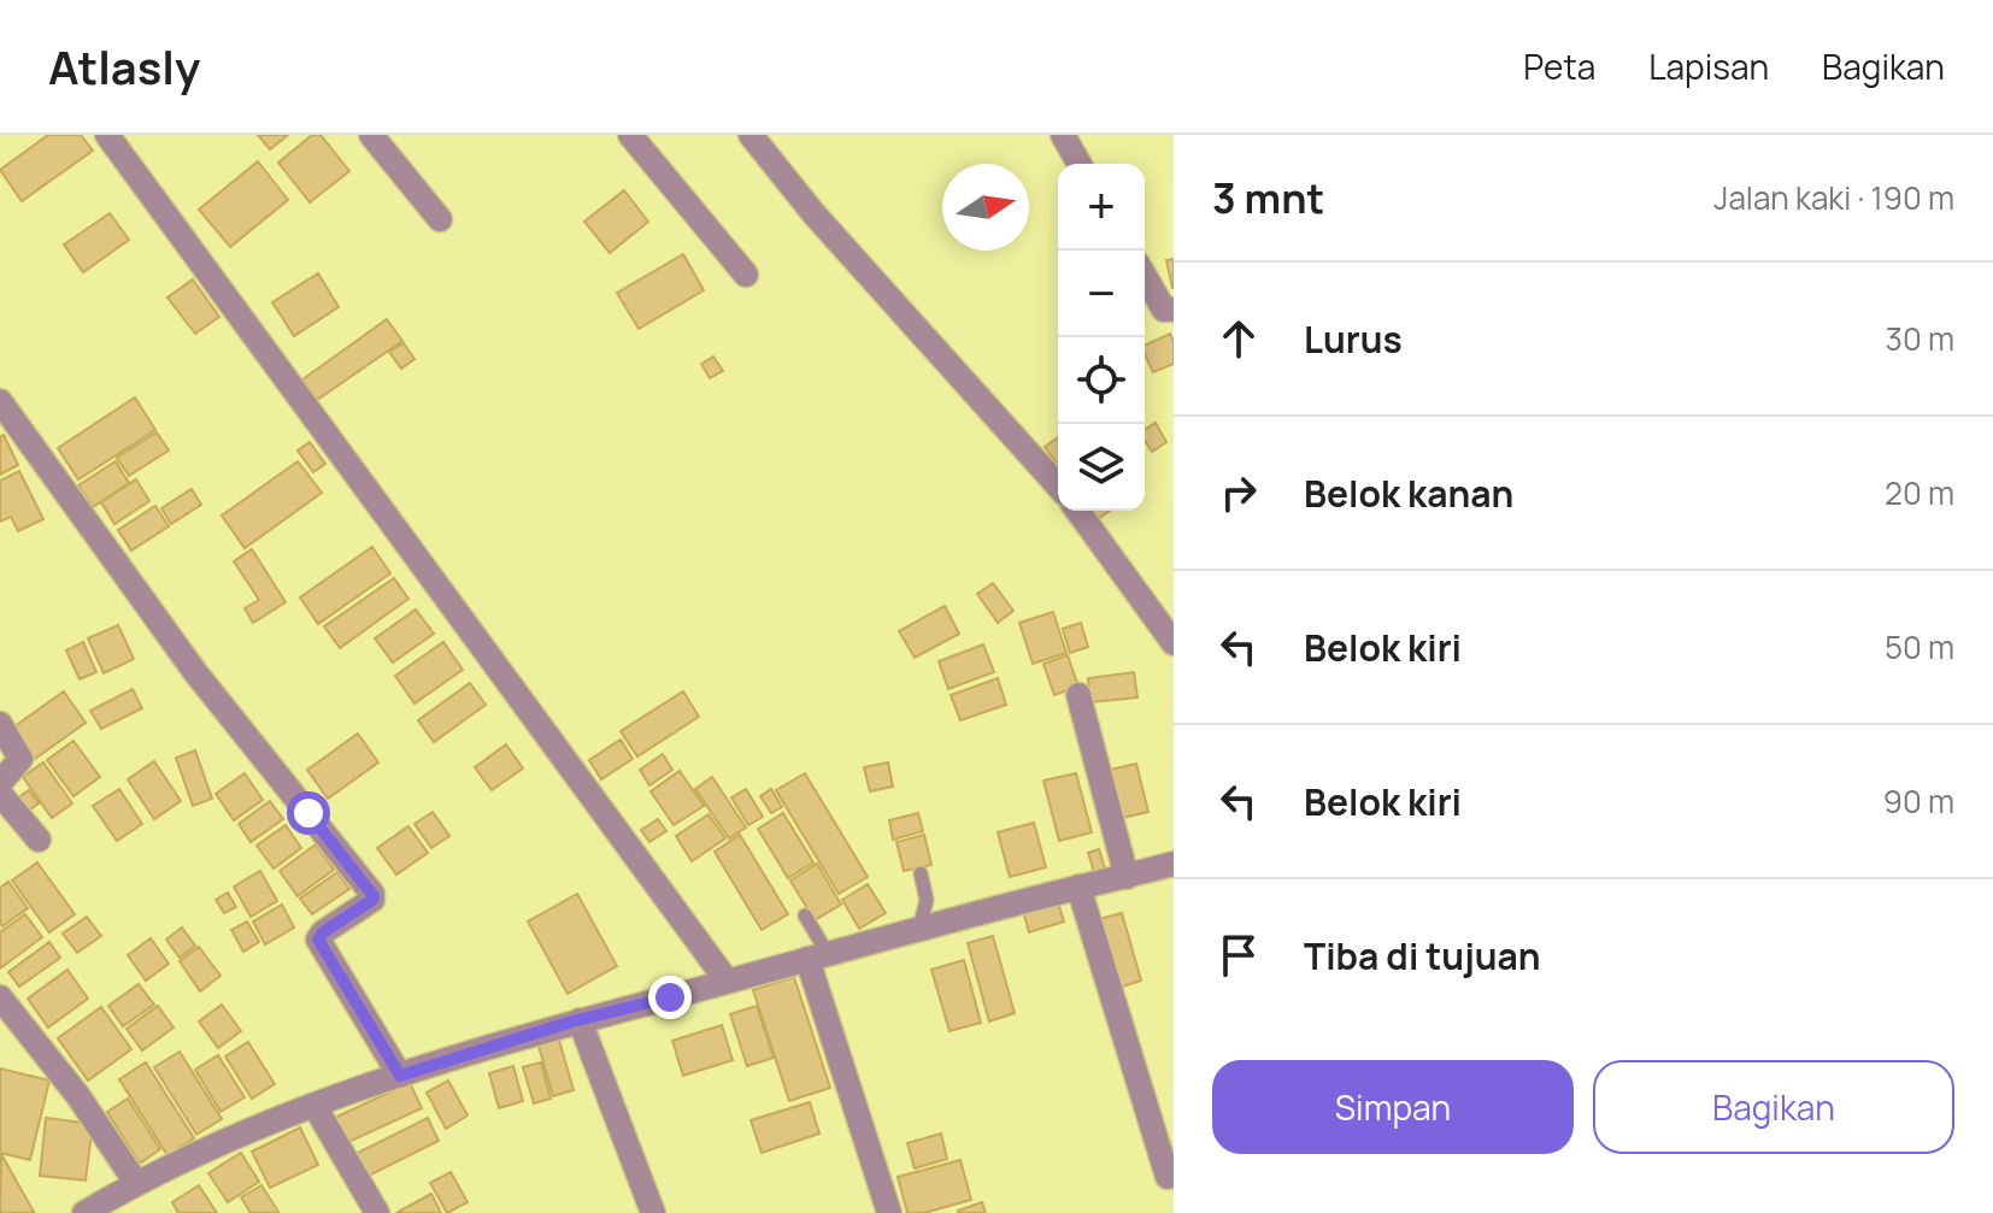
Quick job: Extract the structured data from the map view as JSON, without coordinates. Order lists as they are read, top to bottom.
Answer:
{
  "north": "right",
  "page": {
    "header": "Atlasly",
    "nav": ["Peta", "Lapisan", "Bagikan"],
    "heading": ["3 mnt", "Jalan kaki · 190 m"],
    "map_buttons": ["+", "−"],
    "list": [
      ["Lurus", "30 m"],
      ["Belok kanan", "20 m"],
      ["Belok kiri", "50 m"],
      ["Belok kiri", "90 m"],
      "Tiba di tujuan"
    ],
    "buttons": ["Simpan", "Bagikan"]
  }
}
